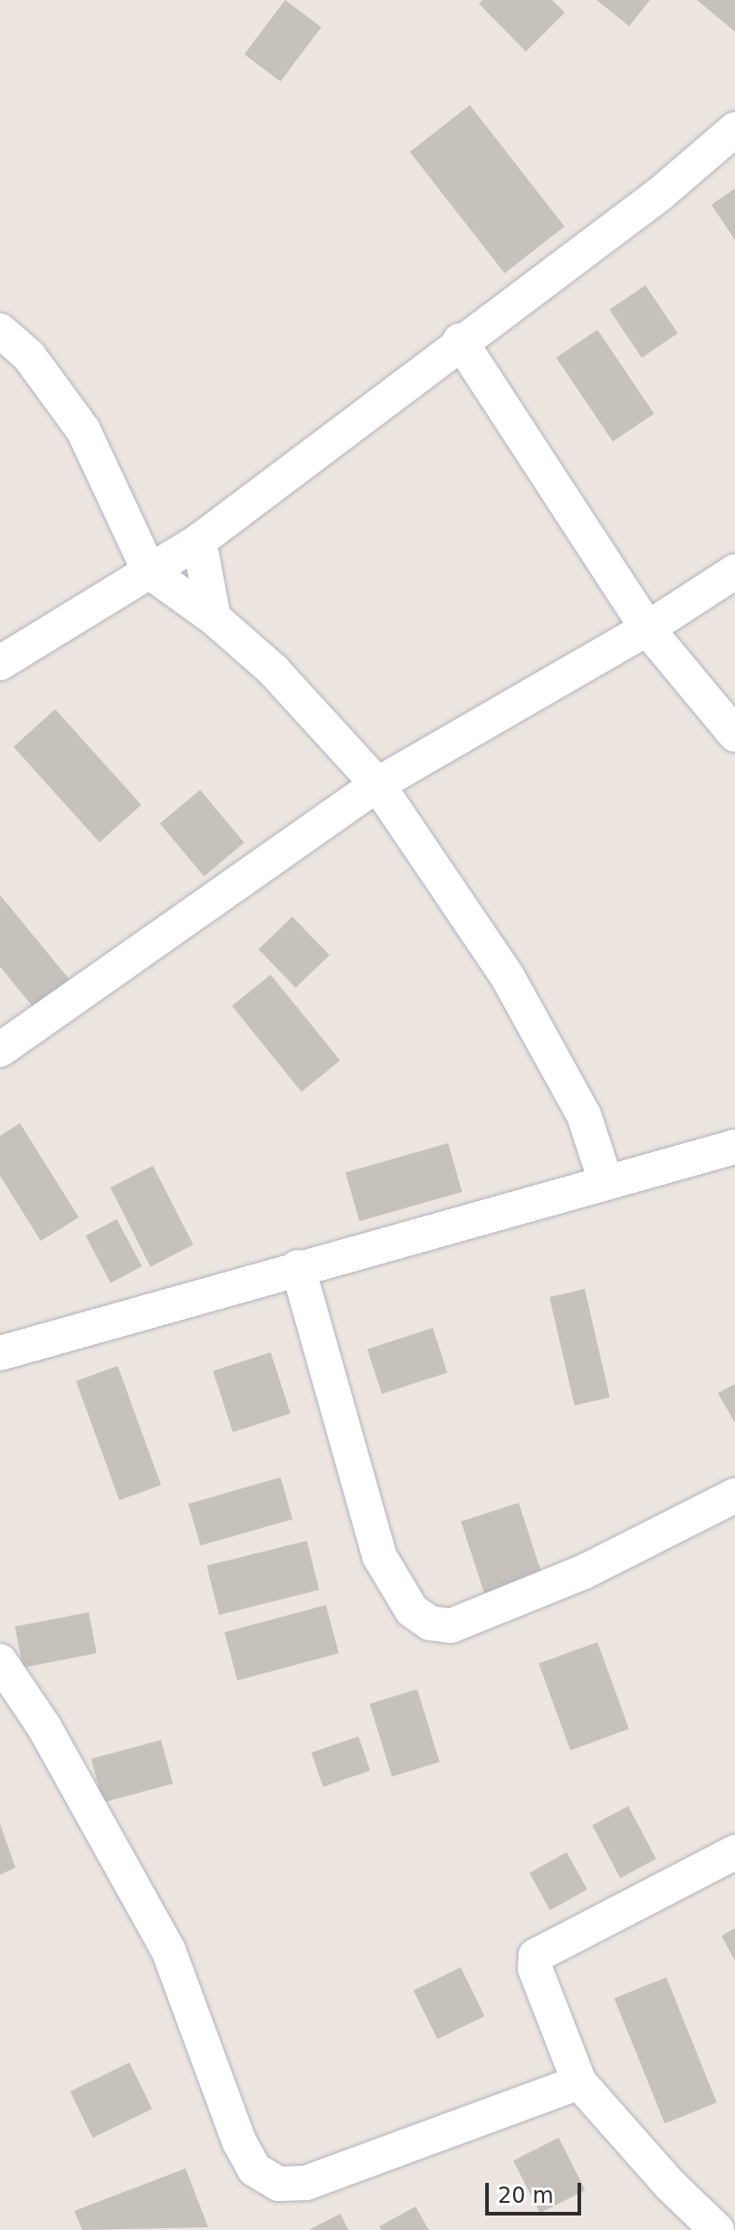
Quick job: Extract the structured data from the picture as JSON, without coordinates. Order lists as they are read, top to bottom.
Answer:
{
  "scale_bar": "20 m"
}
